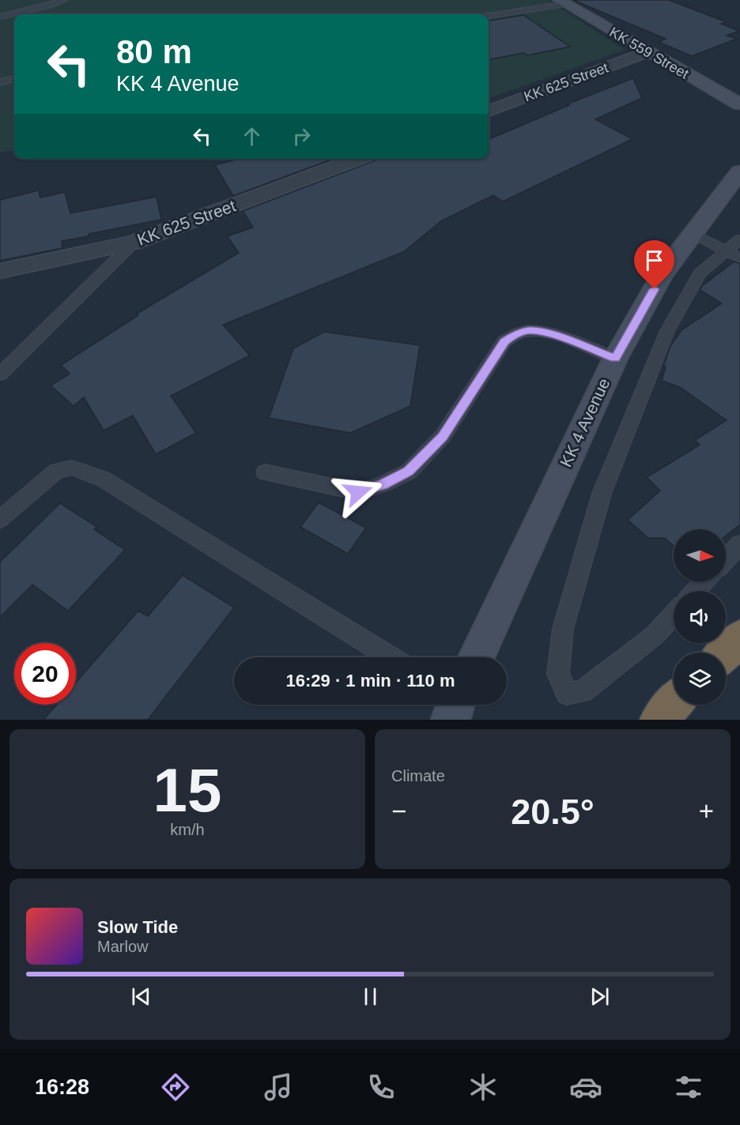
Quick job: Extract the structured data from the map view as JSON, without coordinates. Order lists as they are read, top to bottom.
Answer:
{
  "streets": {
    "main road": ["KK 559 Street", "KK 4 Avenue"],
    "street": ["KK 625 Street"]
  },
  "crossings": [
    ["KK 559 Street", "KK 625 Street"]
  ],
  "north": "right",
  "page": {
    "turn": ["80 m", "KK 4 Avenue"],
    "limit": "20",
    "trip": "16:29 · 1 min · 110 m",
    "tile": [
      ["15", "km/h"],
      "Climate"
    ],
    "heat": ["−", "20.5°", "+"],
    "song": ["Slow Tide", "Marlow"],
    "tabs": "16:28"
  }
}
